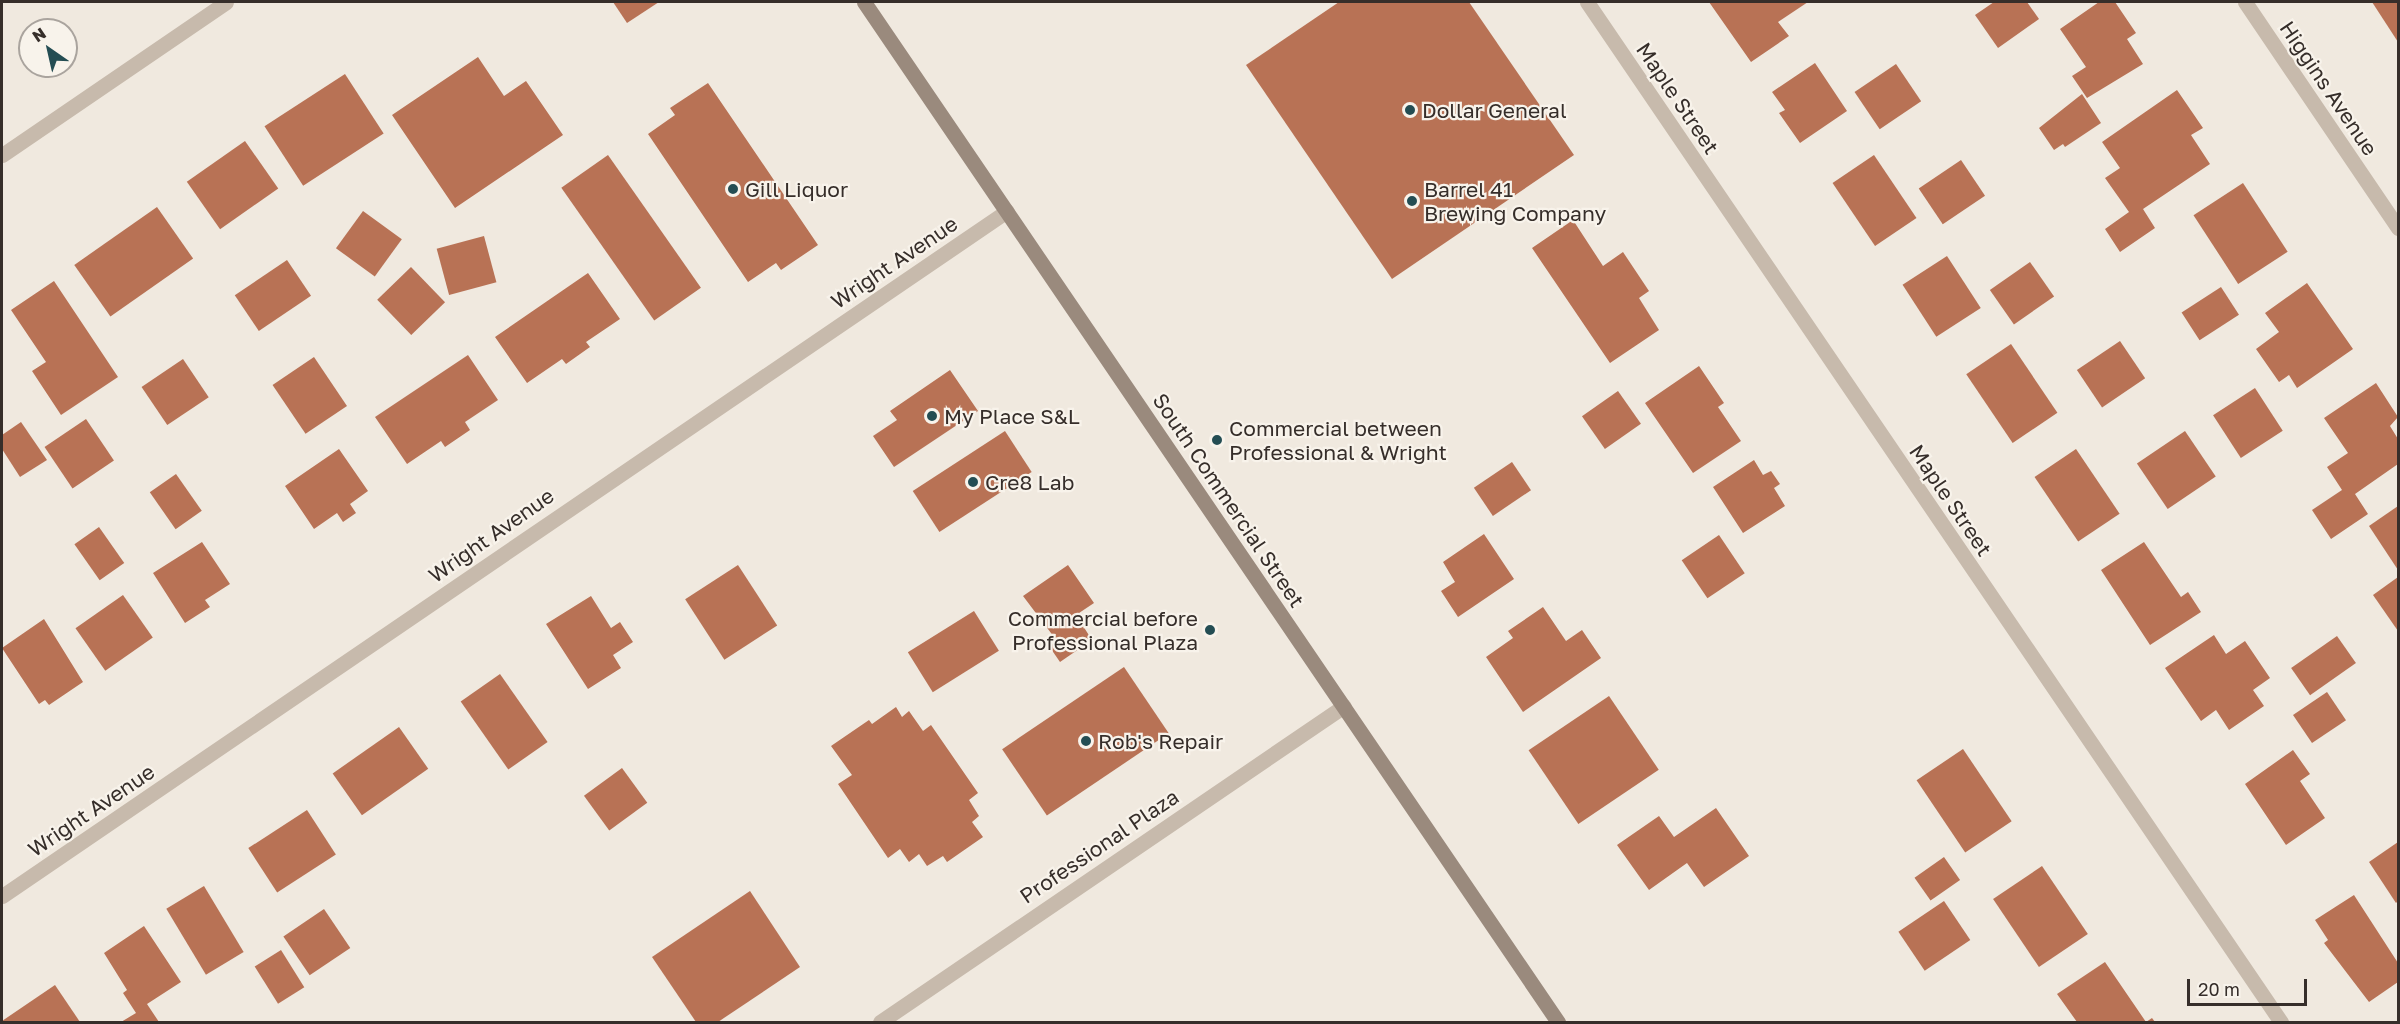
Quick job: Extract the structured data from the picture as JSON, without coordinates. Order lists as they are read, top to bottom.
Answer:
{
  "streets": {
    "main road": ["South Commercial Street"],
    "street": [
      "Higgins Avenue",
      "Maple Street",
      "Wright Avenue",
      "Professional Plaza"
    ]
  },
  "crossings": [
    ["Wright Avenue", "South Commercial Street"],
    ["South Commercial Street", "Professional Plaza"]
  ],
  "places": [
    "Dollar General",
    "Gill Liquor",
    "Barrel 41 Brewing Company",
    "My Place S&L",
    "Commercial between Professional & Wright",
    "Cre8 Lab",
    "Commercial before Professional Plaza",
    "Rob's Repair"
  ],
  "scale_bar": "20 m",
  "north": "top left"
}
